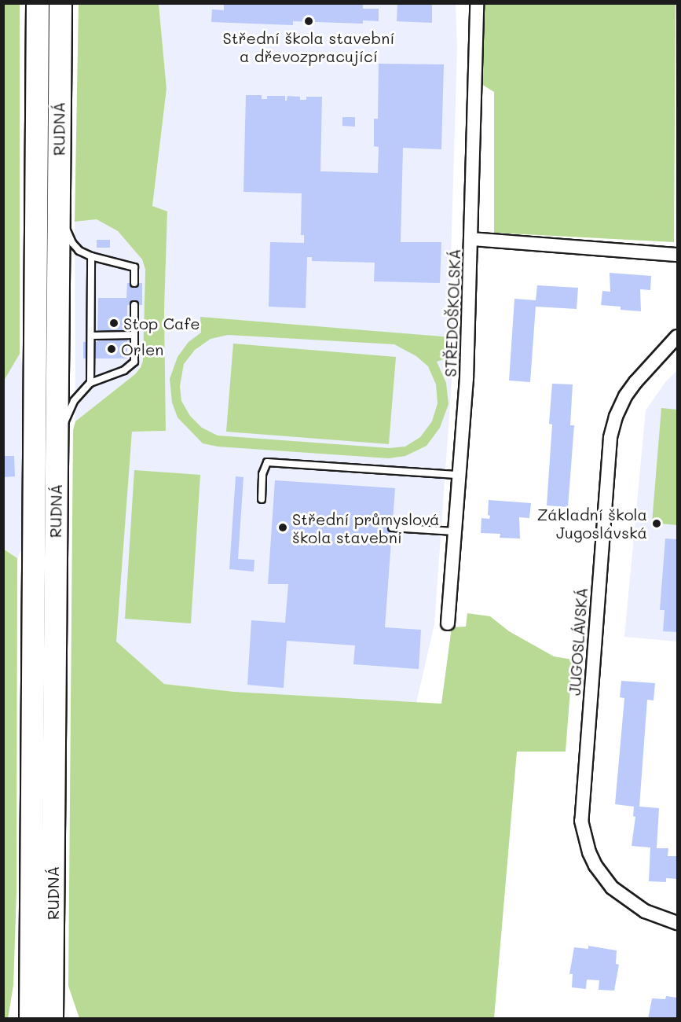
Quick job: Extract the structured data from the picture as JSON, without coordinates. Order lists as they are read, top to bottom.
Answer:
{
  "streets": {
    "highway": ["RUDNÁ"],
    "street": ["STŘEDOŠKOLSKÁ", "JUGOSLÁVSKÁ"]
  },
  "places": [
    "Střední škola stavební a dřevozpracující",
    "Stop Cafe",
    "Orlen",
    "Základní škola Jugoslávská",
    "Střední průmyslová škola stavební"
  ]
}
